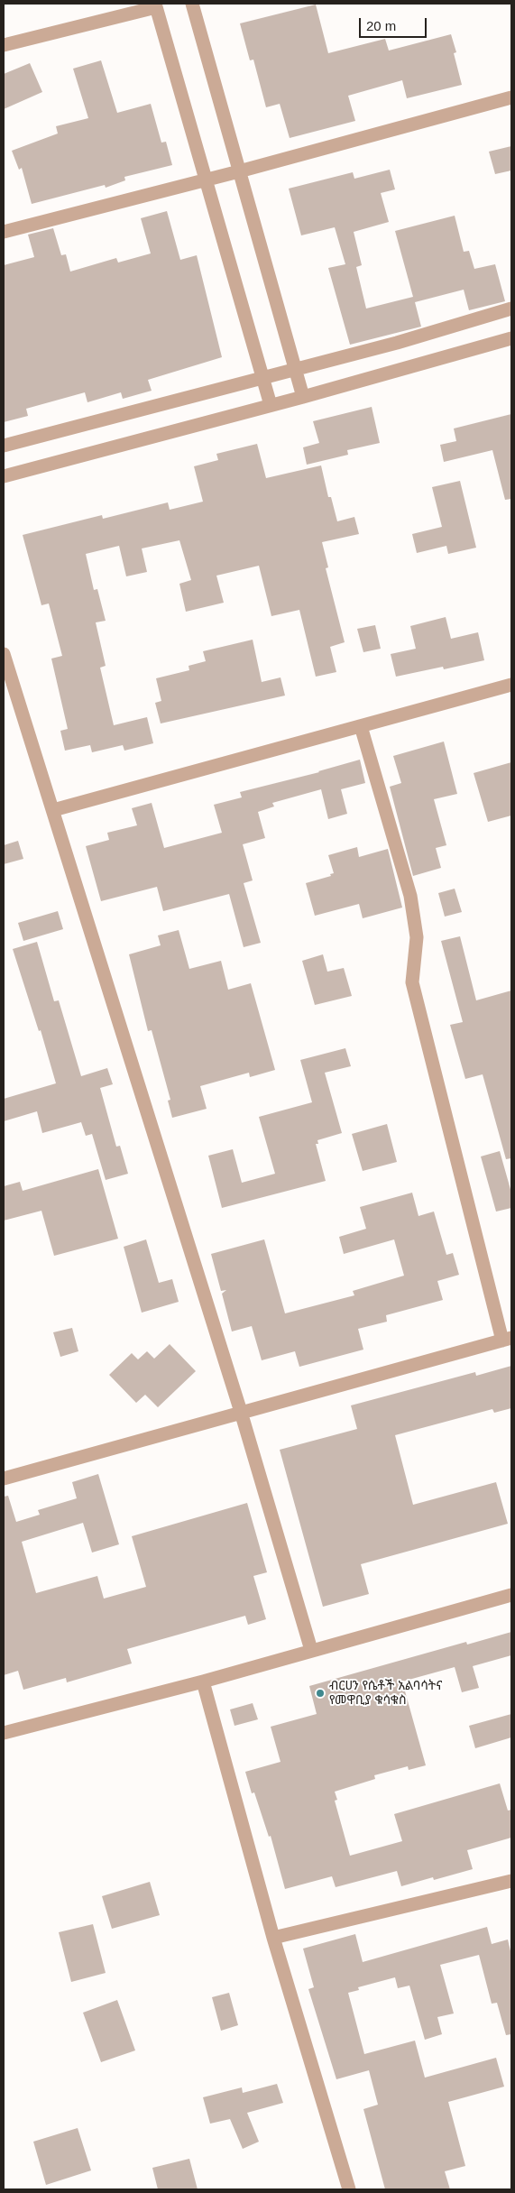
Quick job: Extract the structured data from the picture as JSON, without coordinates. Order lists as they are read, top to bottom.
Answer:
{
  "places": ["ብርሀን የሴቶች አልባሳትና የመዋቢያ ቁሳቁስ"],
  "scale_bar": "20 m"
}
